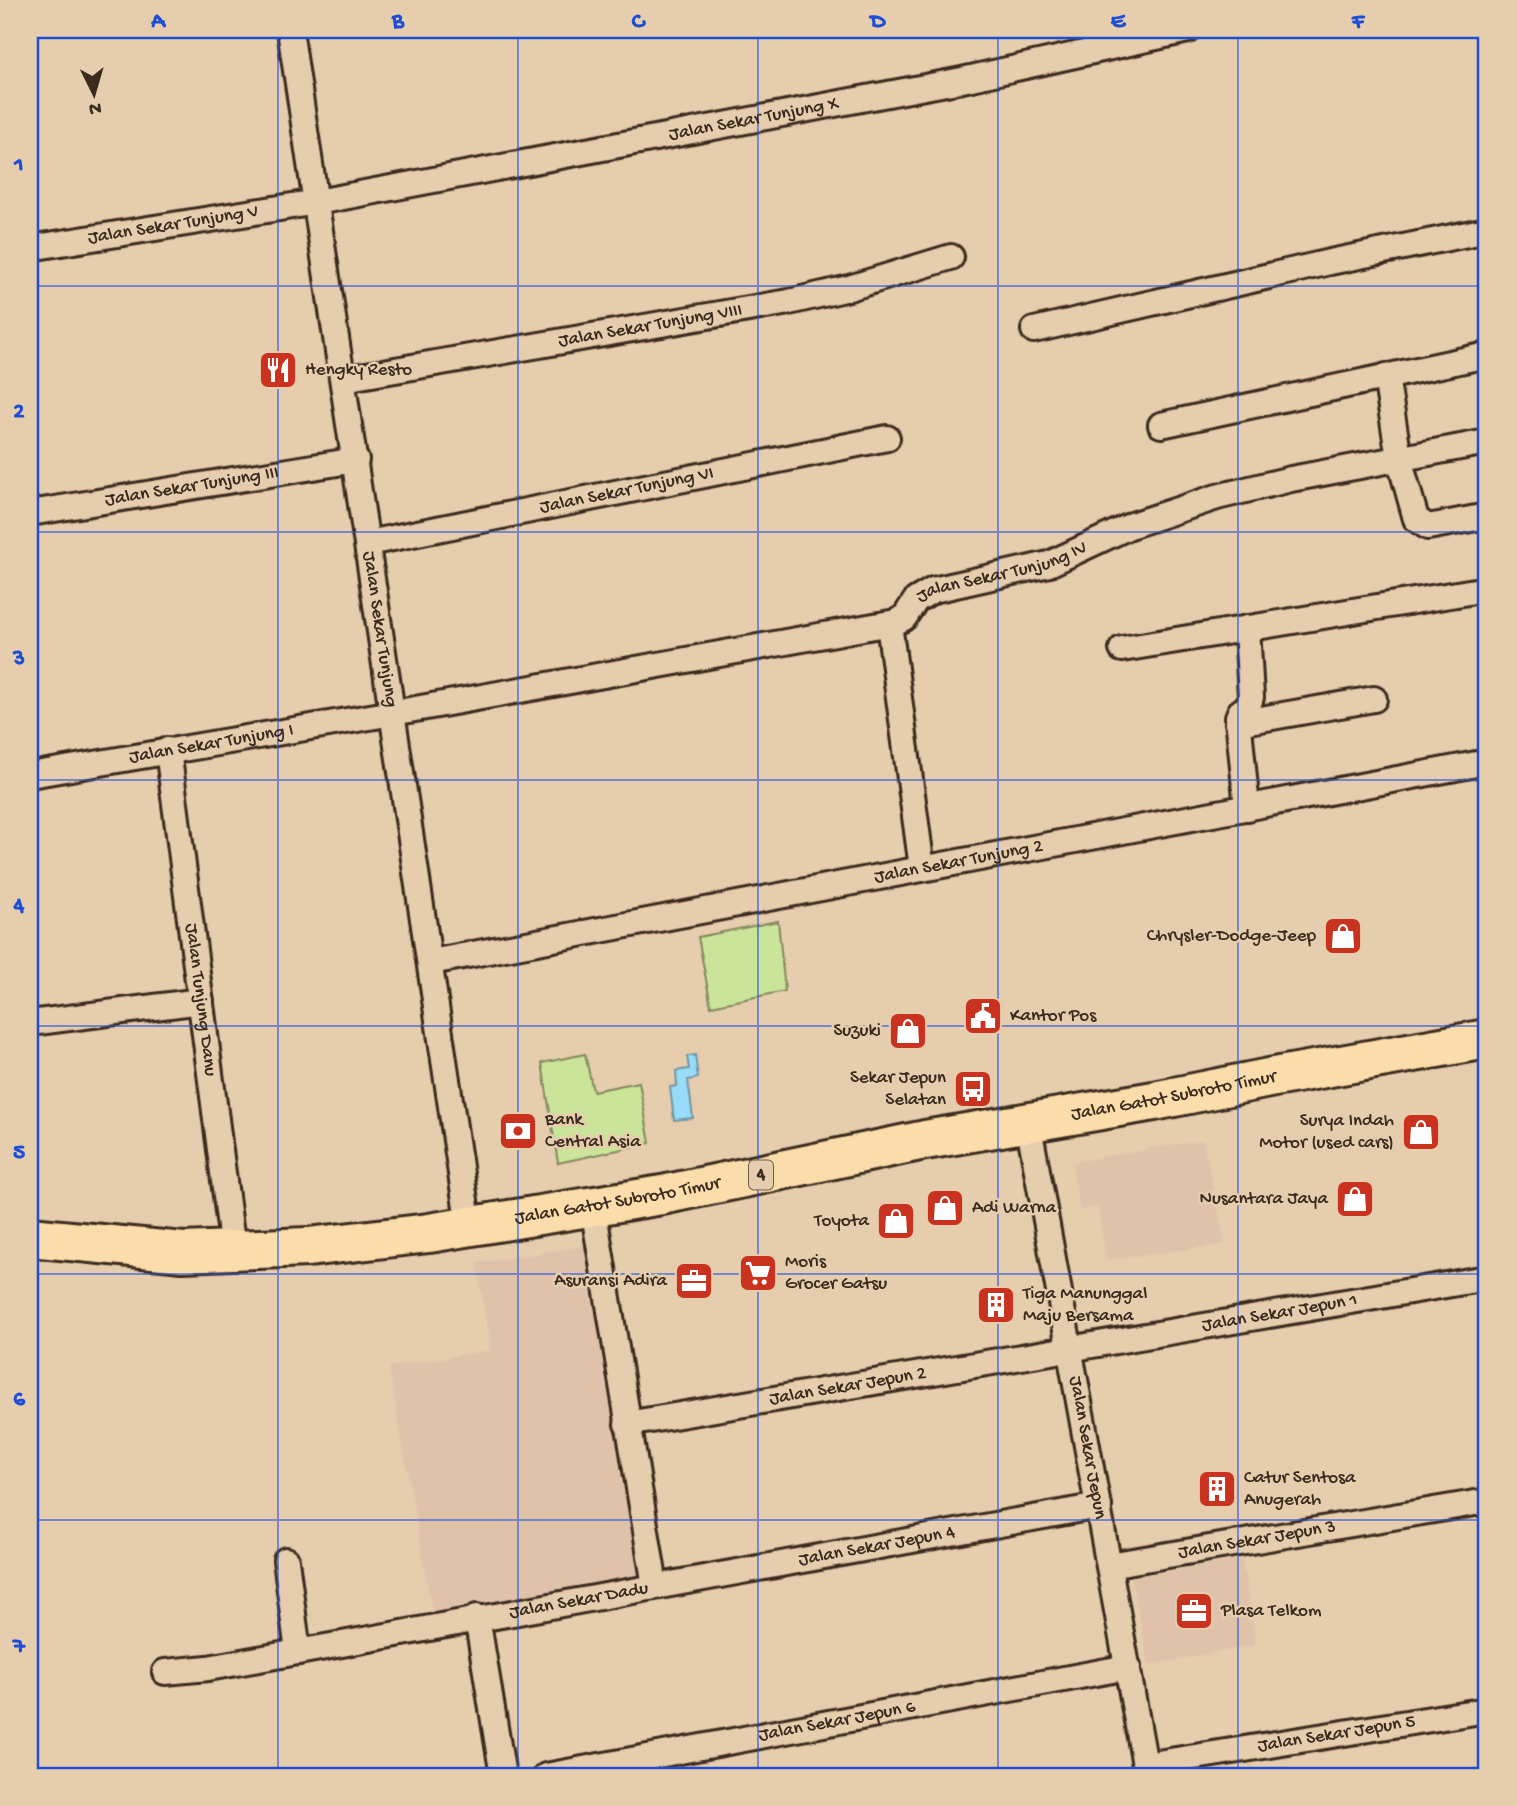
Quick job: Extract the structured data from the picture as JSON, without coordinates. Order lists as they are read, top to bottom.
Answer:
{
  "streets": {
    "highway": ["Jalan Gatot Subroto Timur", "4"],
    "street": [
      "Jalan Sekar Tunjung X",
      "Jalan Sekar Tunjung V",
      "Jalan Sekar Tunjung VIII",
      "Jalan Sekar Tunjung III",
      "Jalan Sekar Tunjung VI",
      "Jalan Sekar Tunjung IV",
      "Jalan Sekar Tunjung",
      "Jalan Sekar Tunjung I",
      "Jalan Sekar Tunjung 2",
      "Jalan Tunjung Danu",
      "Jalan Sekar Jepun 1",
      "Jalan Sekar Jepun 2",
      "Jalan Sekar Jepun",
      "Jalan Sekar Jepun 3",
      "Jalan Sekar Jepun 4",
      "Jalan Sekar Dadu",
      "Jalan Sekar Jepun 6",
      "Jalan Sekar Jepun 5"
    ]
  },
  "crossings": [
    ["Jalan Sekar Tunjung X", "Jalan Sekar Tunjung V"],
    ["Jalan Sekar Tunjung X", "Jalan Sekar Tunjung"],
    ["Jalan Sekar Tunjung V", "Jalan Sekar Tunjung"],
    ["Jalan Sekar Tunjung VIII", "Jalan Sekar Tunjung"],
    ["Jalan Sekar Tunjung III", "Jalan Sekar Tunjung"],
    ["Jalan Sekar Tunjung VI", "Jalan Sekar Tunjung"],
    ["Jalan Sekar Tunjung", "Jalan Sekar Tunjung I"],
    ["Jalan Sekar Tunjung", "Jalan Sekar Tunjung 2"],
    ["Jalan Sekar Tunjung", "Jalan Gatot Subroto Timur"],
    ["Jalan Sekar Tunjung I", "Jalan Tunjung Danu"],
    ["Jalan Tunjung Danu", "Jalan Gatot Subroto Timur"],
    ["Jalan Gatot Subroto Timur", "Jalan Sekar Jepun"],
    ["Jalan Gatot Subroto Timur", "Jalan Sekar Dadu"],
    ["Jalan Sekar Jepun 1", "Jalan Sekar Jepun 2"],
    ["Jalan Sekar Jepun 1", "Jalan Sekar Jepun"],
    ["Jalan Sekar Jepun 2", "Jalan Sekar Jepun"],
    ["Jalan Sekar Jepun 2", "Jalan Sekar Dadu"],
    ["Jalan Sekar Jepun", "Jalan Sekar Jepun 3"],
    ["Jalan Sekar Jepun", "Jalan Sekar Jepun 4"],
    ["Jalan Sekar Jepun", "Jalan Sekar Jepun 6"],
    ["Jalan Sekar Jepun", "Jalan Sekar Jepun 5"],
    ["Jalan Sekar Jepun 4", "Jalan Sekar Dadu"]
  ],
  "places": {
    "restaurant": ["Hengky Resto"],
    "shop": [
      "Chrysler-Dodge-Jeep",
      "Suzuki",
      "Surya Indah Motor (used cars)",
      "Nusantara Jaya",
      "Adi Warna",
      "Toyota"
    ],
    "public building": ["Kantor Pos"],
    "bus stop": ["Sekar Jepun Selatan"],
    "bank": ["Bank Central Asia"],
    "supermarket": ["Moris Grocer Gatsu"],
    "office": ["Asuransi Adira", "Plasa Telkom"],
    "building": ["Tiga Manunggal Maju Bersama", "Catur Sentosa Anugerah"]
  },
  "north": "bottom",
  "grid": {
    "columns": [
      "A",
      "B",
      "C",
      "D",
      "E",
      "F"
    ],
    "rows": [
      "1",
      "2",
      "3",
      "4",
      "5",
      "6",
      "7"
    ]
  }
}
